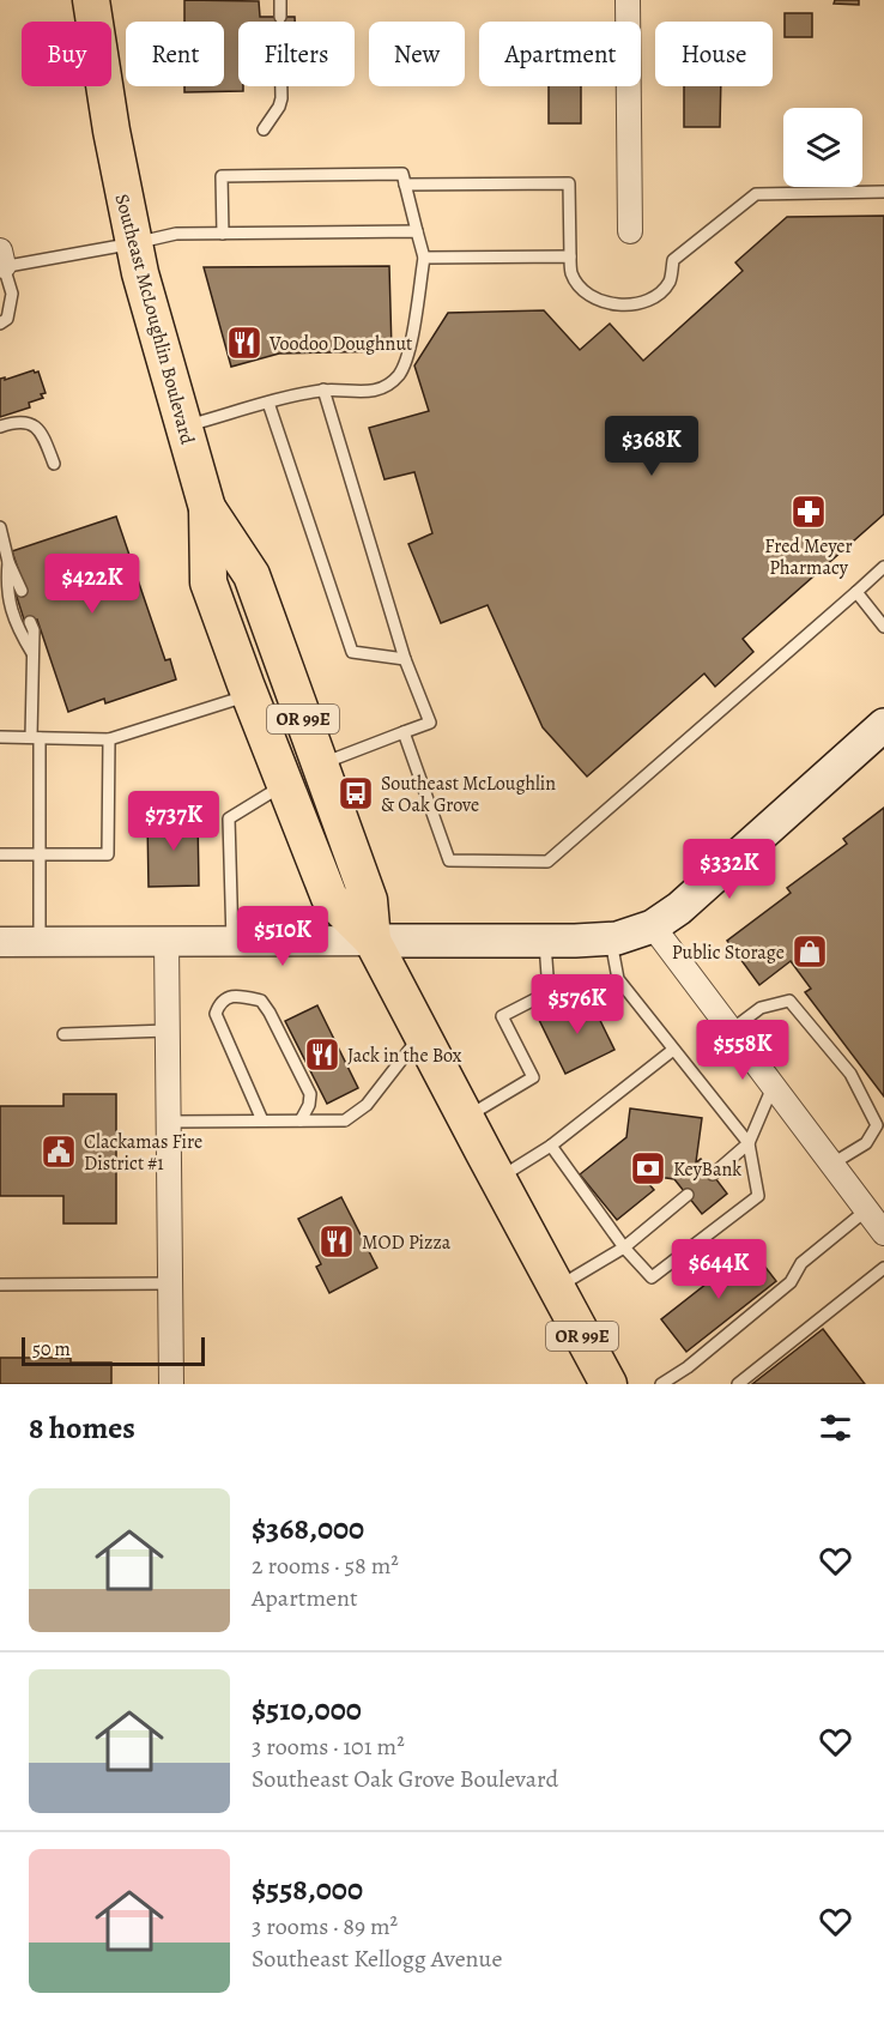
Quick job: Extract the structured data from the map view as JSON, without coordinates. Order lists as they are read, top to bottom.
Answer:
{
  "streets": {
    "main road": ["Southeast McLoughlin Boulevard", "OR 99E"]
  },
  "places": {
    "restaurant": ["Voodoo Doughnut", "Jack in the Box", "MOD Pizza"],
    "pharmacy": ["Fred Meyer Pharmacy"],
    "bus stop": ["Southeast McLoughlin & Oak Grove"],
    "shop": ["Public Storage"],
    "public building": ["Clackamas Fire District #1"],
    "bank": ["KeyBank"]
  },
  "scale_bar": "50 m",
  "page": {
    "chip": [
      "Buy",
      "Rent",
      "Filters",
      "New",
      "Apartment",
      "House"
    ],
    "price": [
      "$368K",
      "$422K",
      "$737K",
      "$332K",
      "$510K",
      "$576K",
      "$558K",
      "$644K"
    ],
    "scale": "50 m",
    "heading": "8 homes",
    "list": [
      {
        "name": "$368,000",
        "note": "2 rooms · 58 m² · Apartment"
      },
      {
        "name": "$510,000",
        "note": "3 rooms · 101 m² · Southeast Oak Grove Boulevard"
      },
      {
        "name": "$558,000",
        "note": "3 rooms · 89 m² · Southeast Kellogg Avenue"
      }
    ]
  }
}
